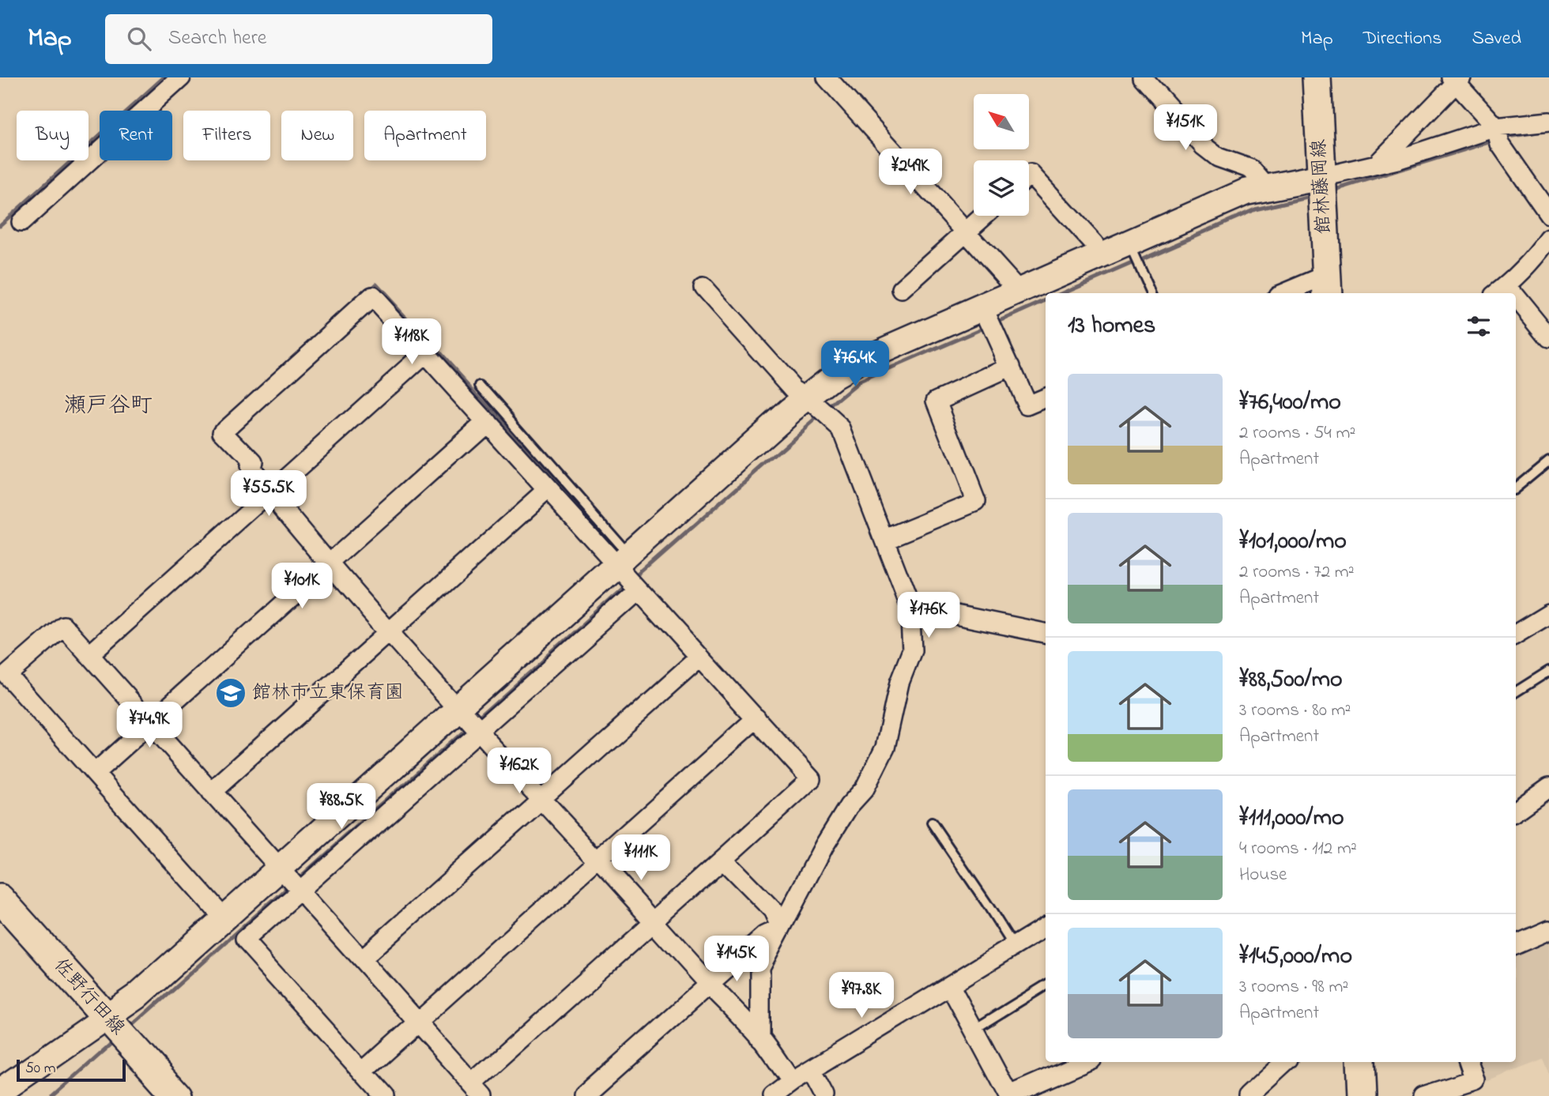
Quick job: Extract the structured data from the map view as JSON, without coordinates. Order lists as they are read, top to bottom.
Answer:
{
  "streets": {
    "main road": ["館林藤岡線", "佐野行田線"]
  },
  "districts": ["瀬戸谷町"],
  "places": {
    "school or university": ["館林市立東保育園"]
  },
  "scale_bar": "50 m",
  "north": "top left",
  "page": {
    "header": "Map",
    "search": "Search here",
    "nav": ["Map", "Directions", "Saved"],
    "price": [
      "¥151K",
      "¥249K",
      "¥118K",
      "¥76.4K",
      "¥55.5K",
      "¥101K",
      "¥176K",
      "¥74.9K",
      "¥162K",
      "¥88.5K",
      "¥111K",
      "¥145K",
      "¥97.8K"
    ],
    "chip": [
      "Buy",
      "Rent",
      "Filters",
      "New",
      "Apartment"
    ],
    "heading": "13 homes",
    "list": [
      {
        "name": "¥76,400/mo",
        "note": "2 rooms · 54 m² · Apartment"
      },
      {
        "name": "¥101,000/mo",
        "note": "2 rooms · 72 m² · Apartment"
      },
      {
        "name": "¥88,500/mo",
        "note": "3 rooms · 80 m² · Apartment"
      },
      {
        "name": "¥111,000/mo",
        "note": "4 rooms · 112 m² · House"
      },
      {
        "name": "¥145,000/mo",
        "note": "3 rooms · 98 m² · Apartment"
      }
    ],
    "scale": "50 m"
  }
}
